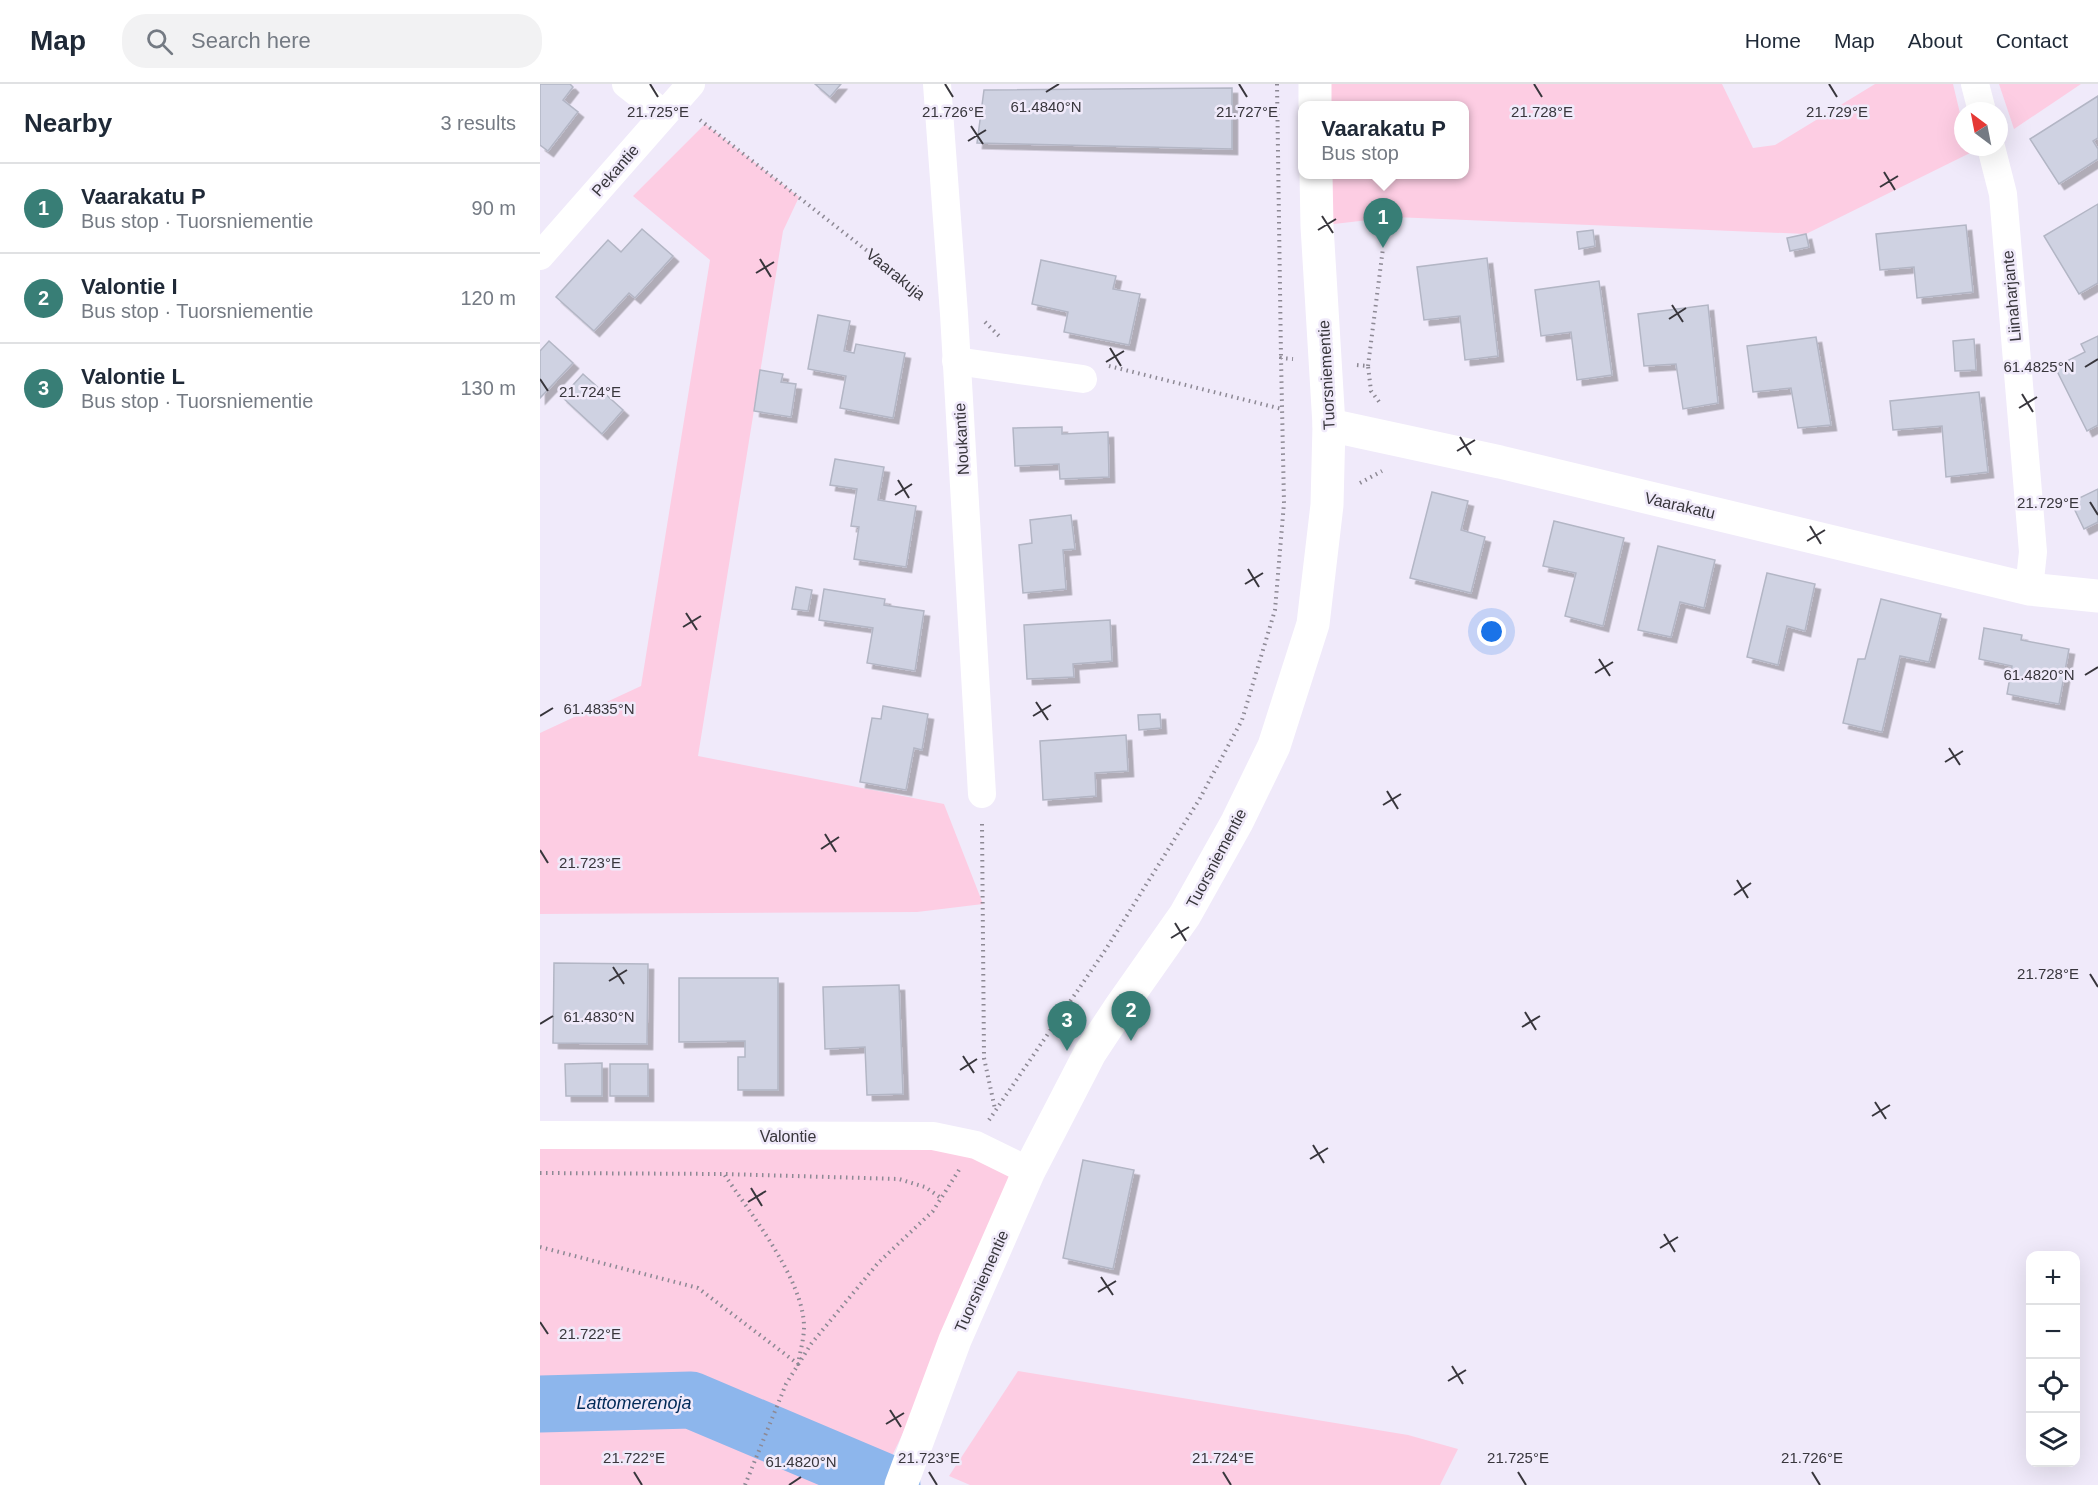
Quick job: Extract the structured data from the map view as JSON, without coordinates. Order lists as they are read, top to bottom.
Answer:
{
  "streets": {
    "main road": ["Tuorsniementie", "Vaarakatu"],
    "street": [
      "Pekantie",
      "Liinaharjante",
      "Noukantie",
      "Valontie"
    ],
    "path": ["Vaarakuja"]
  },
  "crossings": [
    ["Pekantie", "Vaarakuja"],
    ["Vaarakuja", "Noukantie"],
    ["Liinaharjante", "Vaarakatu"],
    ["Tuorsniementie", "Vaarakatu"],
    ["Tuorsniementie", "Valontie"]
  ],
  "water": ["Lattomerenoja"],
  "north": "top left",
  "page": {
    "header": "Map",
    "search": "Search here",
    "nav": [
      "Home",
      "Map",
      "About",
      "Contact"
    ],
    "heading": ["Nearby", "3 results"],
    "popup": ["Vaarakatu P", "Bus stop"],
    "list": [
      {
        "mark": "1",
        "name": "Vaarakatu P",
        "note": "Bus stop · Tuorsniementie",
        "value": "90 m"
      },
      {
        "mark": "2",
        "name": "Valontie I",
        "note": "Bus stop · Tuorsniementie",
        "value": "120 m"
      },
      {
        "mark": "3",
        "name": "Valontie L",
        "note": "Bus stop · Tuorsniementie",
        "value": "130 m"
      }
    ],
    "pins": ["1", "2", "3"],
    "map_buttons": ["+", "−"]
  },
  "coordinates": [
    "61.4840°N",
    "21.729°E",
    "21.725°E",
    "21.726°E",
    "21.727°E",
    "21.728°E",
    "61.4825°N",
    "21.724°E",
    "61.4820°N",
    "61.4835°N",
    "21.723°E",
    "61.4830°N",
    "21.722°E"
  ]
}
